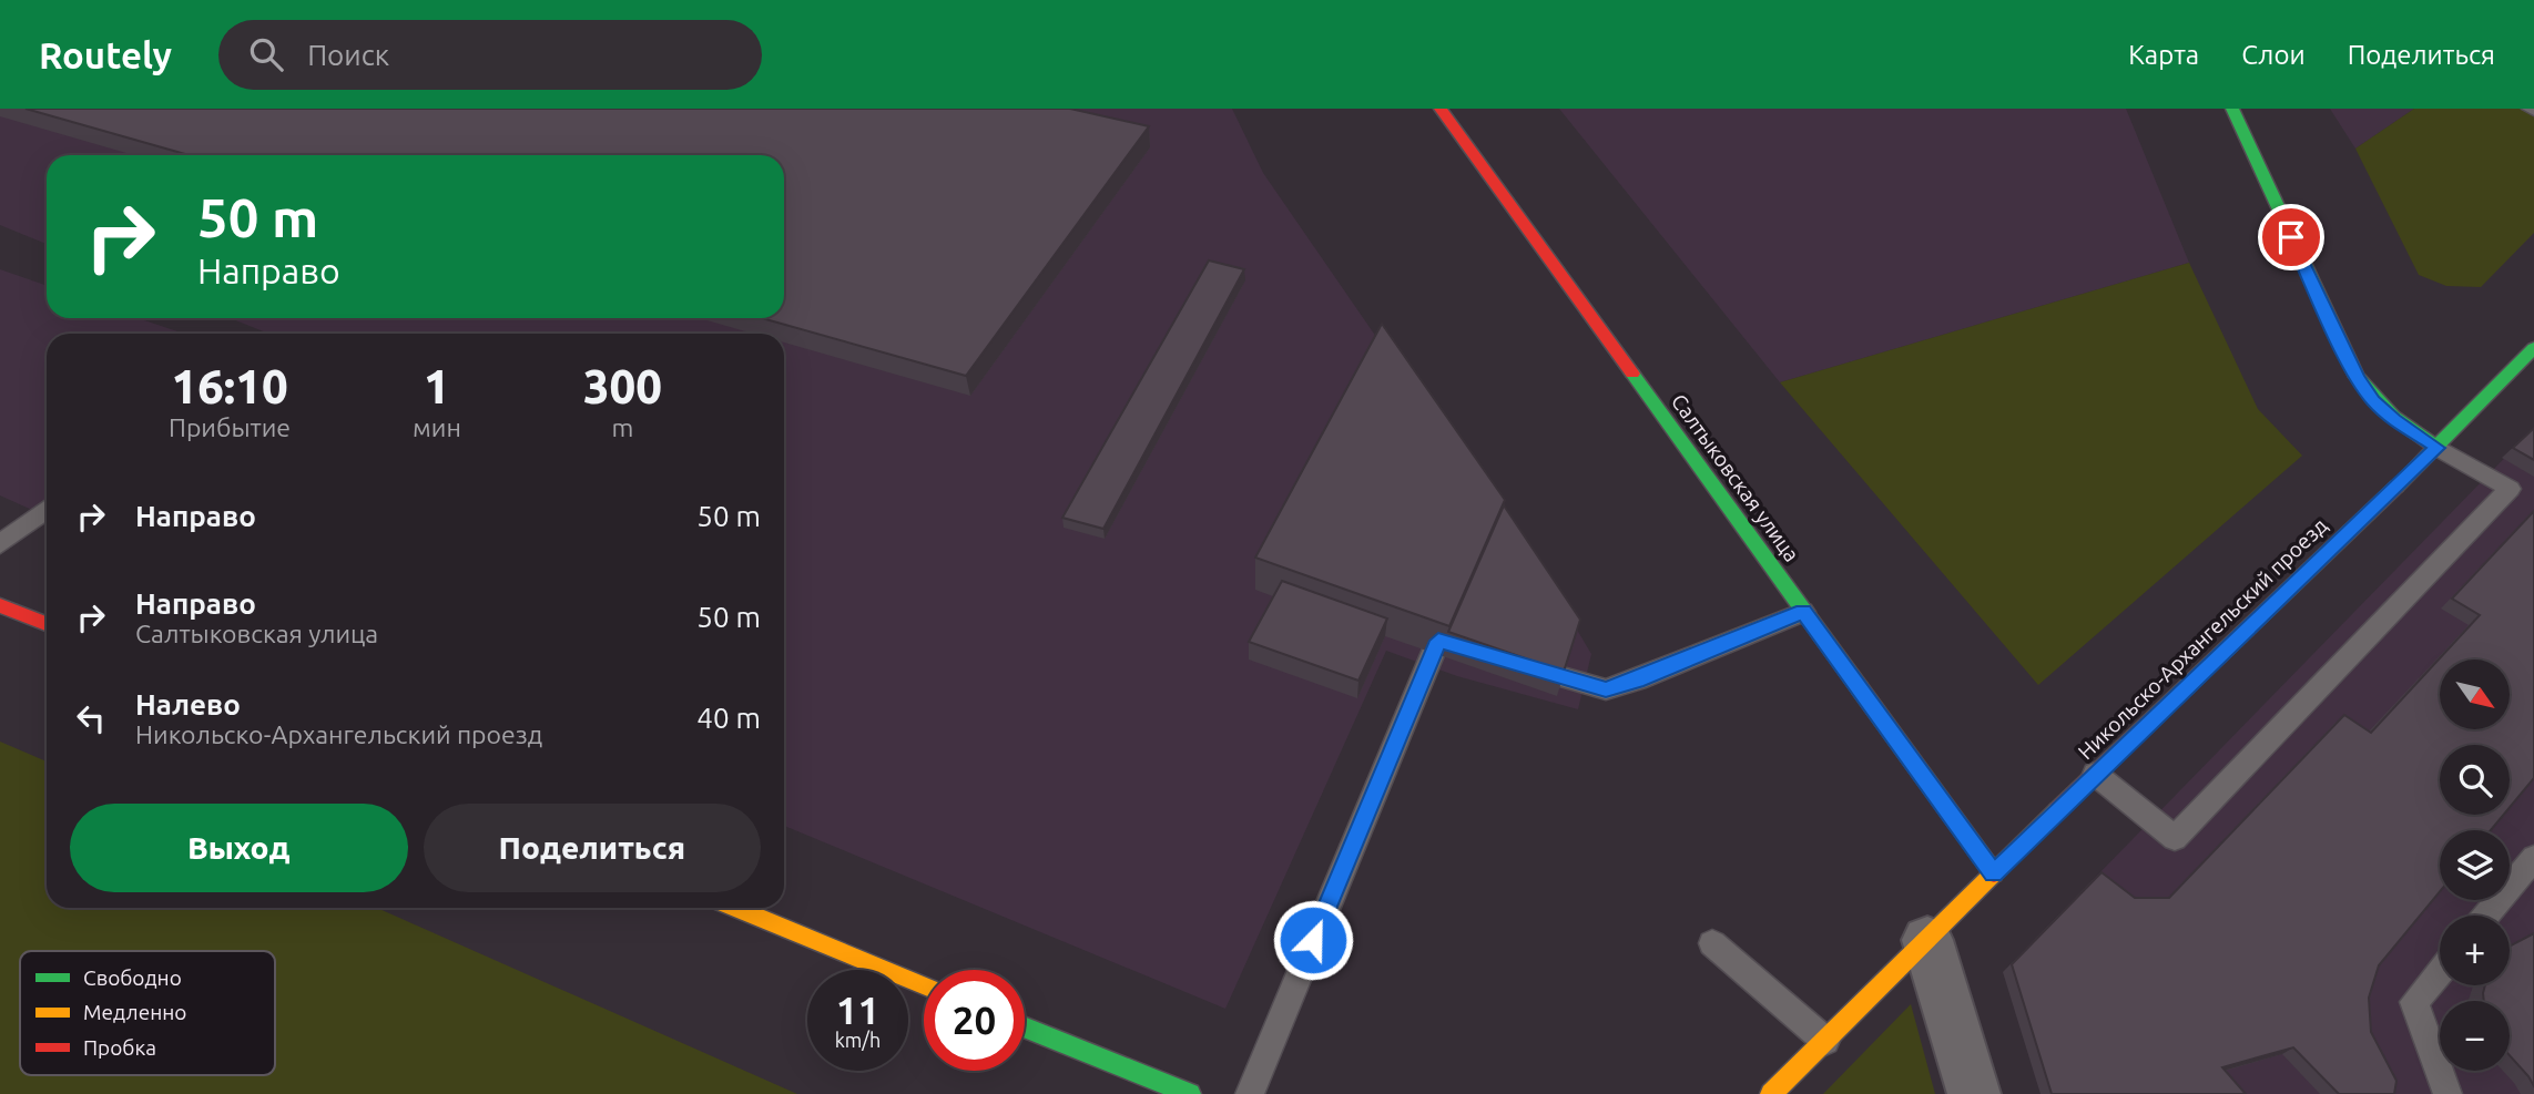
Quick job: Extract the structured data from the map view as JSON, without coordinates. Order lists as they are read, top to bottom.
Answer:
{
  "streets": {
    "street": ["Салтыковская улица", "Никольско-Архангельский проезд"]
  },
  "crossings": [
    ["Салтыковская улица", "Никольско-Архангельский проезд"]
  ],
  "legend": ["Свободно", "Медленно", "Пробка"],
  "north": "bottom right",
  "page": {
    "header": "Routely",
    "search": "Поиск",
    "nav": ["Карта", "Слои", "Поделиться"],
    "turn": ["50 m", "Направо"],
    "eta": [
      "16:10",
      "Прибытие",
      "1",
      "мин",
      "300",
      "m"
    ],
    "list": [
      {
        "name": "Направо",
        "value": "50 m"
      },
      {
        "name": "Направо",
        "note": "Салтыковская улица",
        "value": "50 m"
      },
      {
        "name": "Налево",
        "note": "Никольско-Архангельский проезд",
        "value": "40 m"
      }
    ],
    "map_buttons": ["+", "−"],
    "buttons": ["Выход", "Поделиться"],
    "speed": "11 km/h",
    "limit": "20"
  }
}
